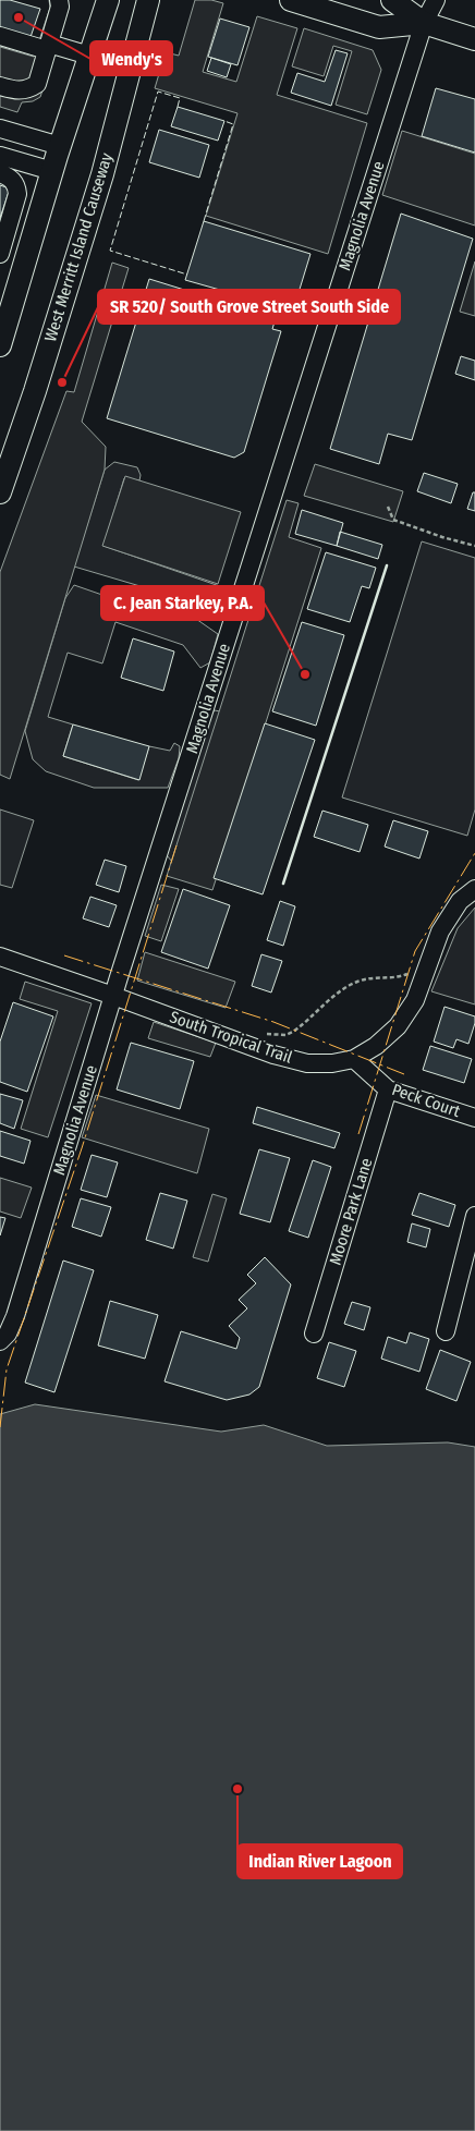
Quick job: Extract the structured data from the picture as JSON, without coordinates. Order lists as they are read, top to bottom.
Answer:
{
  "streets": {
    "main road": ["West Merritt Island Causeway"],
    "street": [
      "Magnolia Avenue",
      "South Tropical Trail",
      "Peck Court",
      "Moore Park Lane"
    ]
  },
  "crossings": [
    ["Magnolia Avenue", "South Tropical Trail"],
    ["South Tropical Trail", "Peck Court"],
    ["Peck Court", "Moore Park Lane"]
  ],
  "places": [
    "Wendy's",
    "SR 520/ South Grove Street South Side",
    "C. Jean Starkey, P.A.",
    "Indian River Lagoon"
  ]
}
